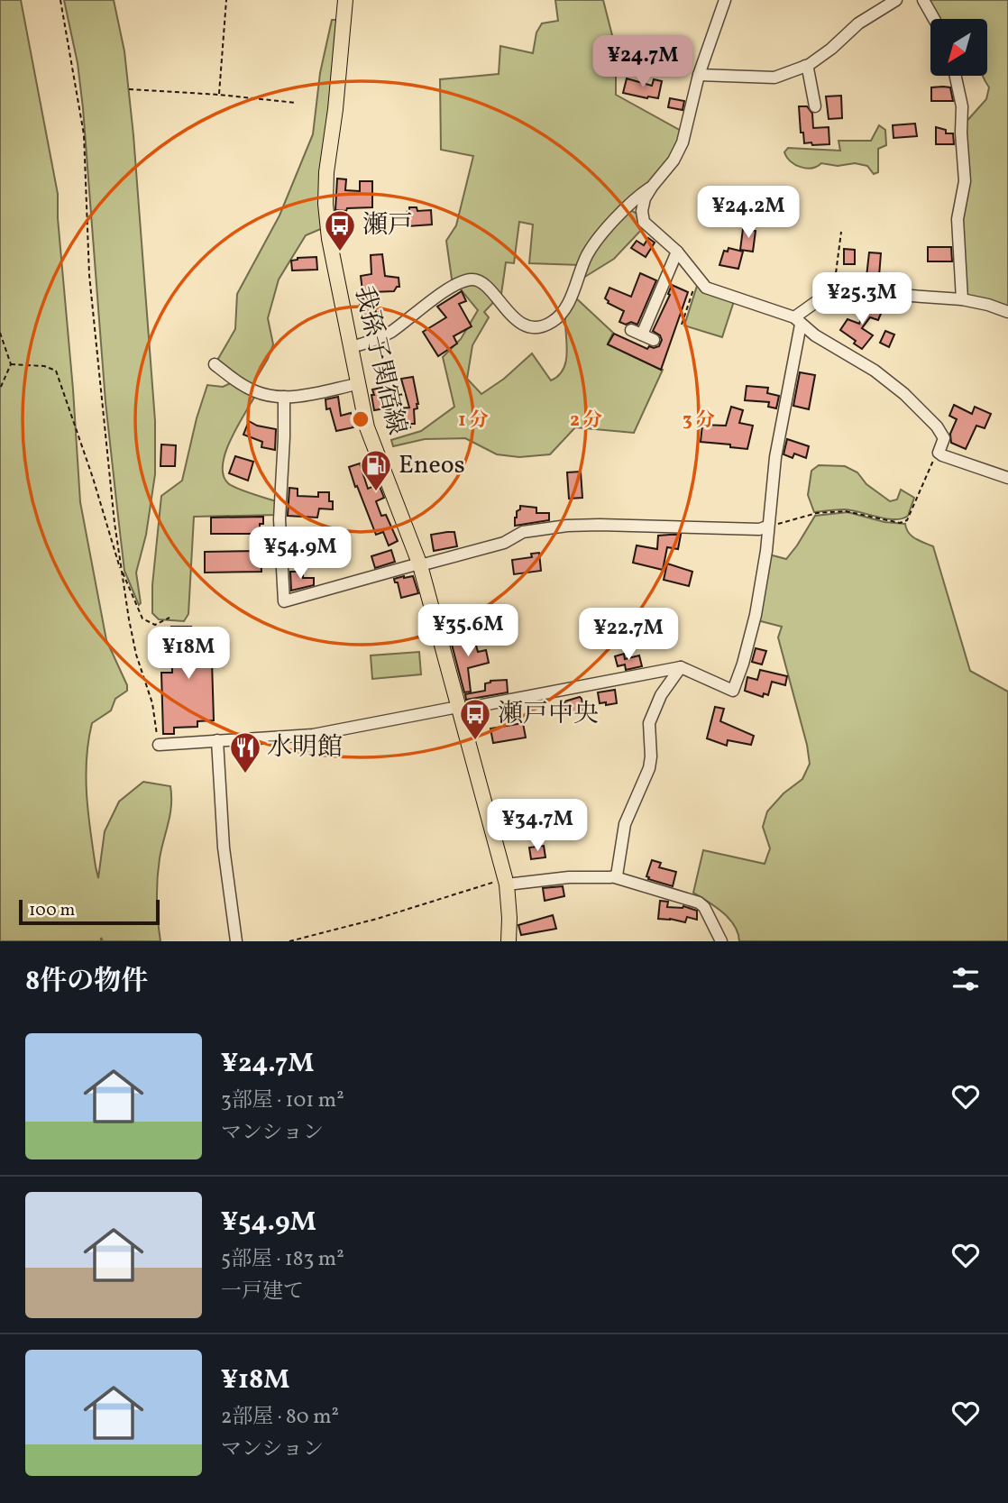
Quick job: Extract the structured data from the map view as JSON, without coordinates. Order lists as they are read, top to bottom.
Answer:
{
  "streets": {
    "main road": ["我孫子関宿線"]
  },
  "places": {
    "bus stop": ["瀬戸", "瀬戸中央"],
    "fuel station": ["Eneos"],
    "restaurant": ["水明館"]
  },
  "scale_bar": "100 m",
  "north": "bottom left",
  "page": {
    "price": [
      "¥24.7M",
      "¥24.2M",
      "¥25.3M",
      "¥54.9M",
      "¥35.6M",
      "¥22.7M",
      "¥18M",
      "¥34.7M"
    ],
    "scale": "100 m",
    "heading": "8件の物件",
    "list": [
      {
        "name": "¥24.7M",
        "note": "3部屋 · 101 m² · マンション"
      },
      {
        "name": "¥54.9M",
        "note": "5部屋 · 183 m² · 一戸建て"
      },
      {
        "name": "¥18M",
        "note": "2部屋 · 80 m² · マンション"
      }
    ]
  },
  "rings": ["1 分", "2 分", "3 分"]
}
